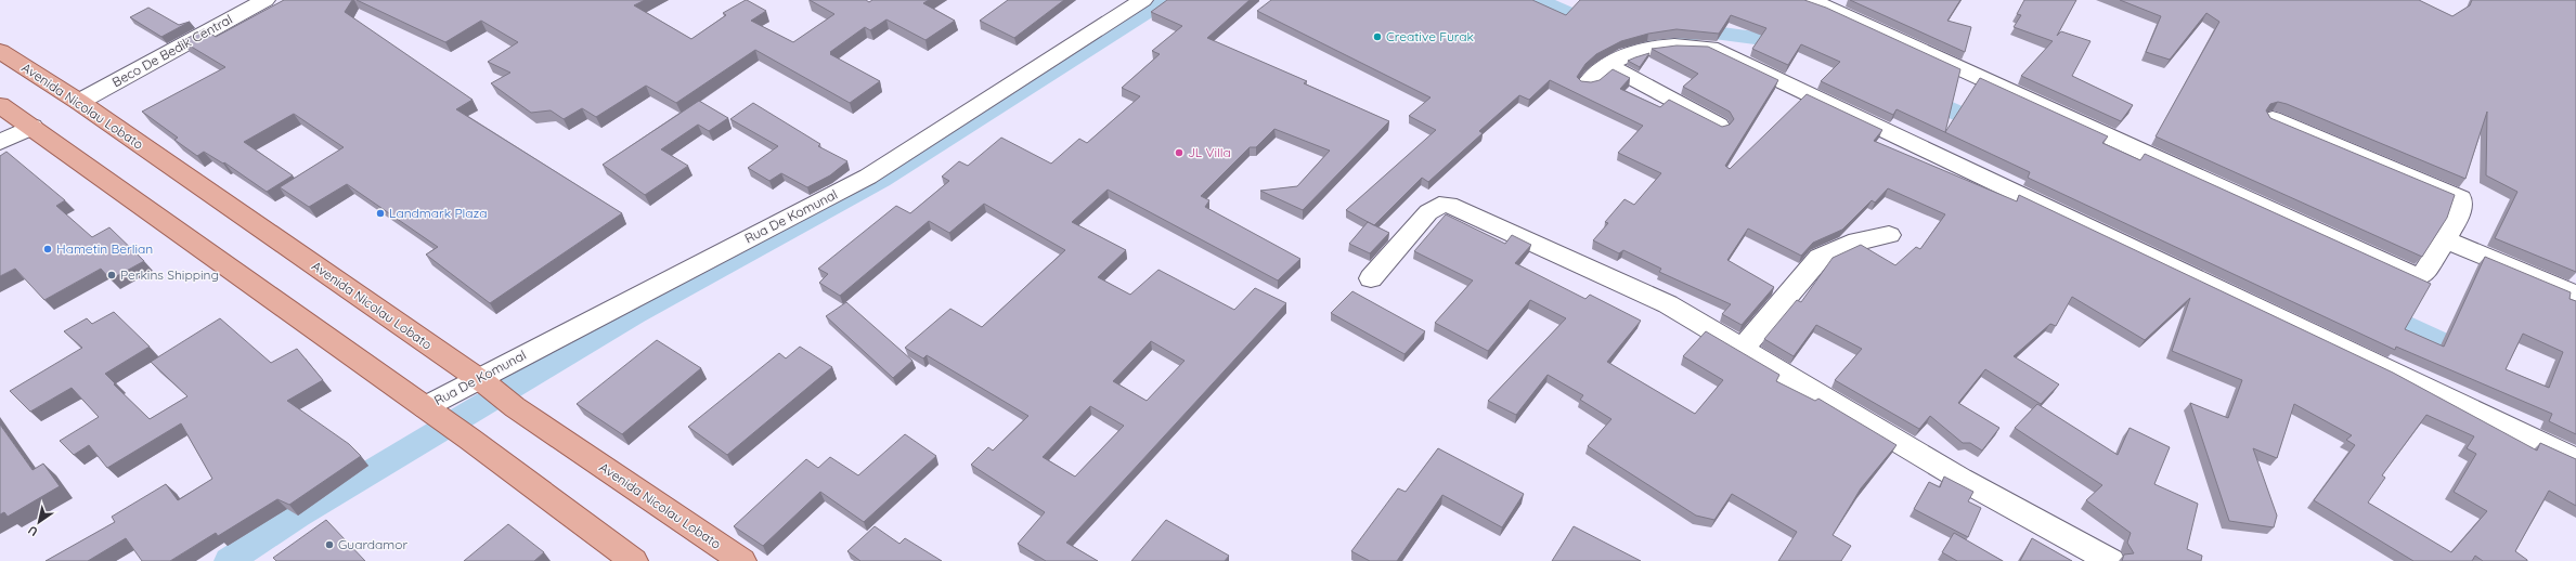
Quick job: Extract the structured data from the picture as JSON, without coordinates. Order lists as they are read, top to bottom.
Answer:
{
  "streets": {
    "main road": ["Avenida Nicolau Lobato"],
    "street": ["Beco De Bedik Central", "Rua De Komunal"]
  },
  "crossings": [
    ["Beco De Bedik Central", "Avenida Nicolau Lobato"],
    ["Avenida Nicolau Lobato", "Rua De Komunal"]
  ],
  "places": [
    "Creative Furak",
    "JL Villa",
    "Landmark Plaza",
    "Hametin Berlian",
    "Perkins Shipping",
    "Guardamor"
  ],
  "north": "bottom left"
}
